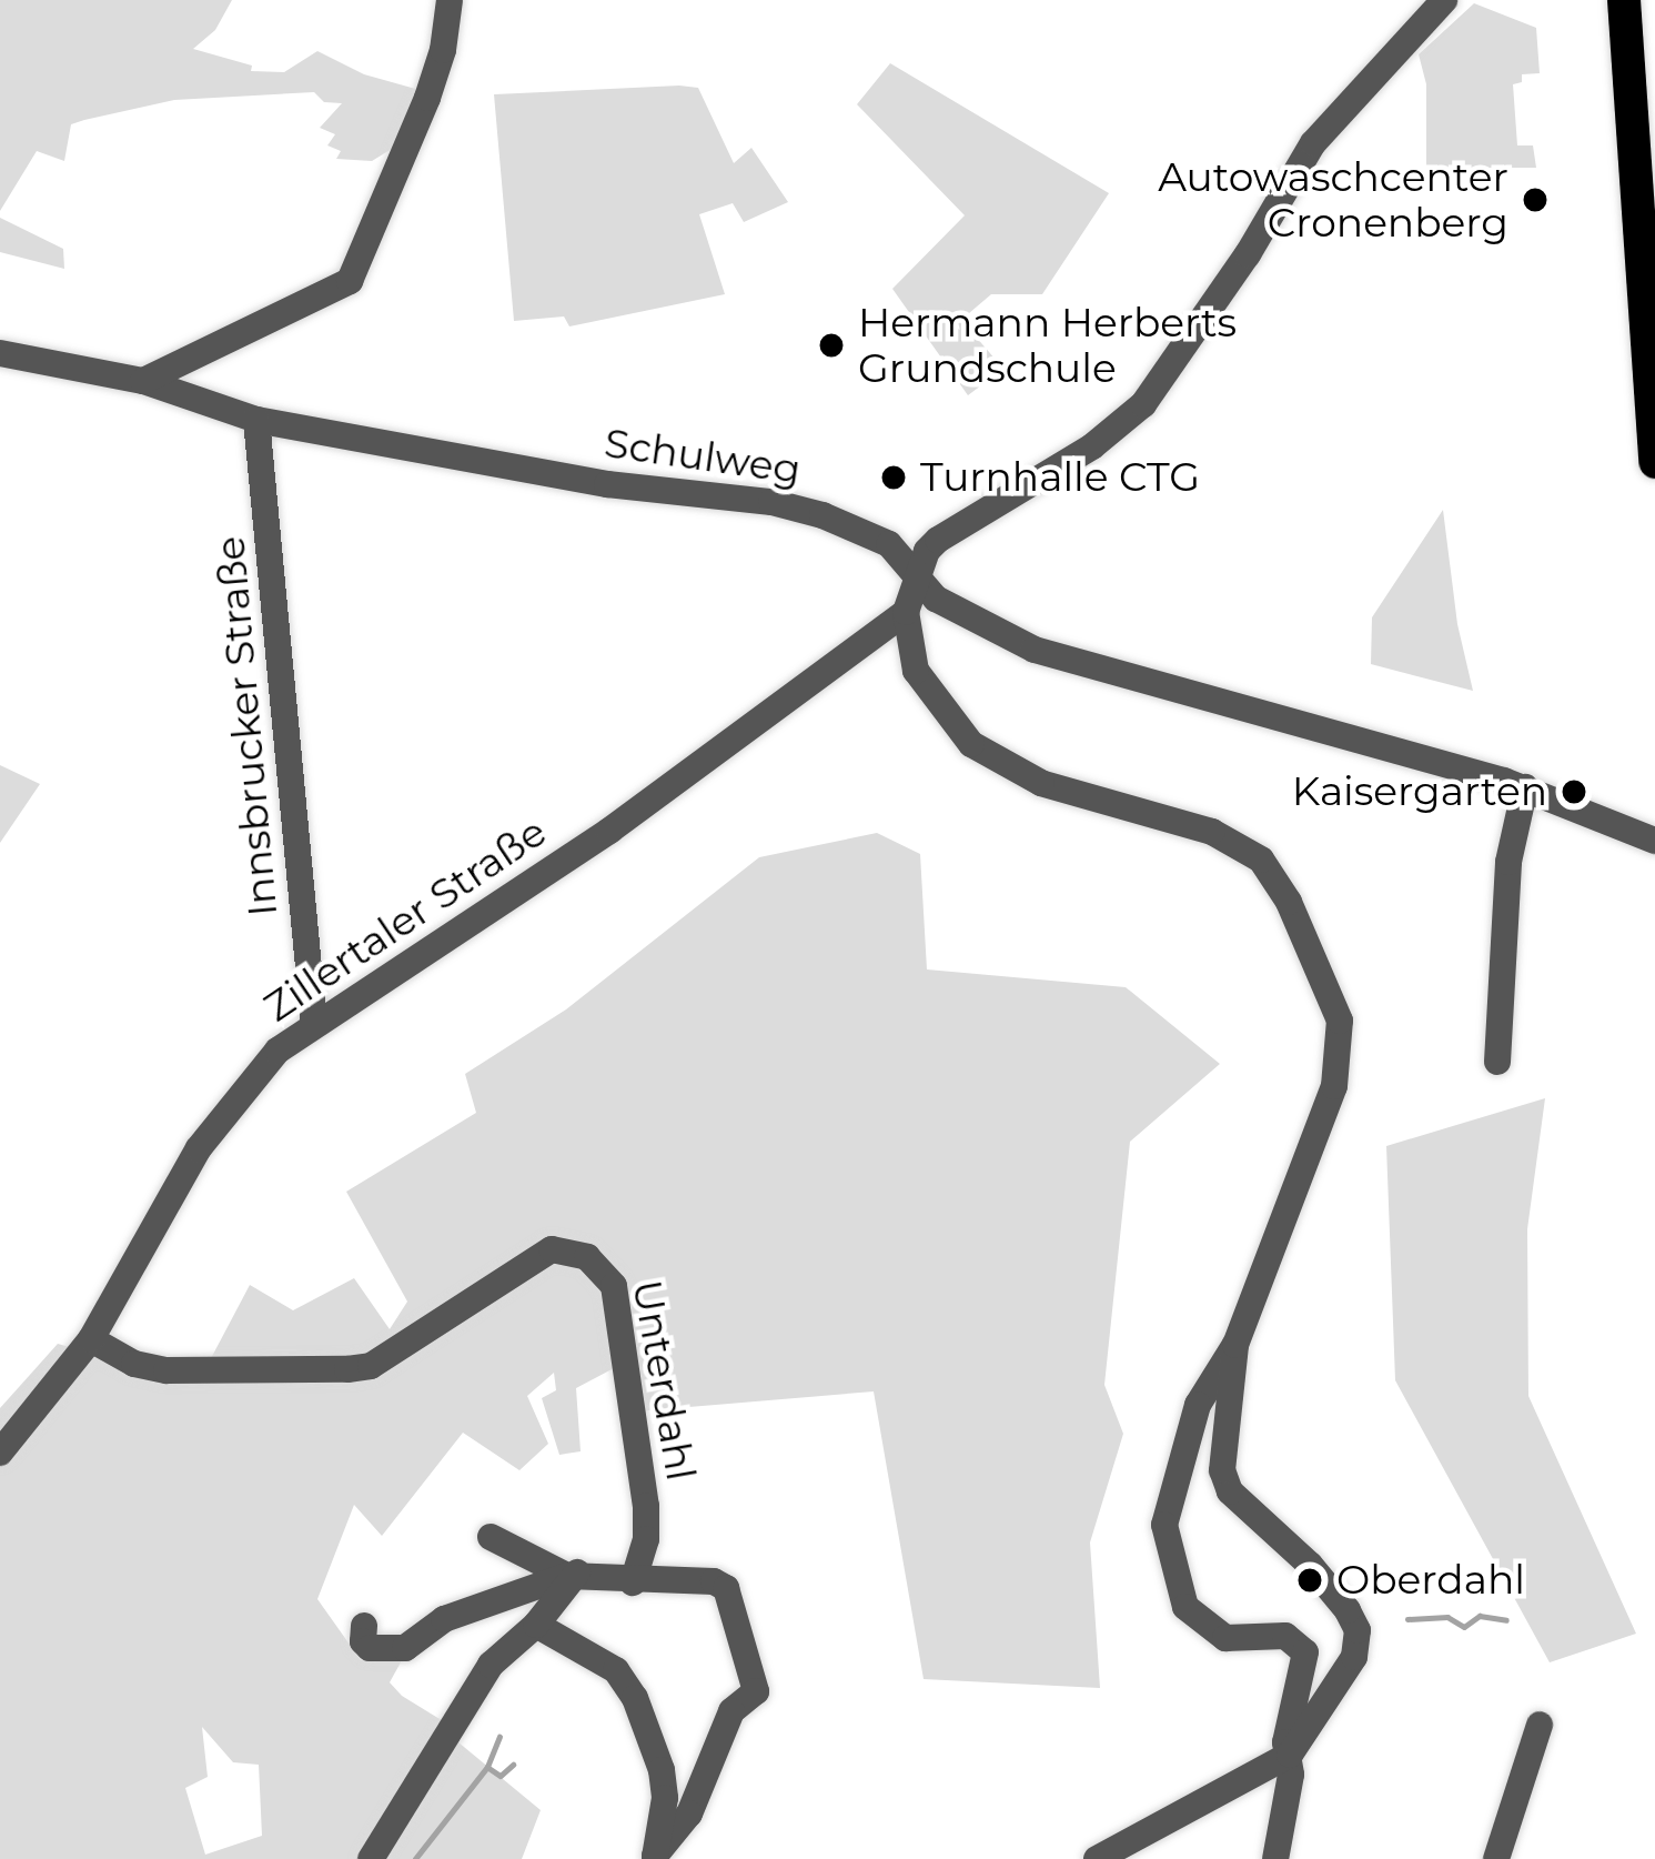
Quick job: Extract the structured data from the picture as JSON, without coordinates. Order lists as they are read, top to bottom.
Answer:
{
  "streets": {
    "street": [
      "Schulweg",
      "Innsbrucker Straße",
      "Zillertaler Straße",
      "Unterdahl"
    ]
  },
  "crossings": [
    ["Schulweg", "Innsbrucker Straße"],
    ["Innsbrucker Straße", "Zillertaler Straße"],
    ["Zillertaler Straße", "Unterdahl"]
  ],
  "places": [
    "Autowaschcenter Cronenberg",
    "Hermann Herberts Grundschule",
    "Turnhalle CTG",
    "Kaisergarten",
    "Oberdahl"
  ]
}
